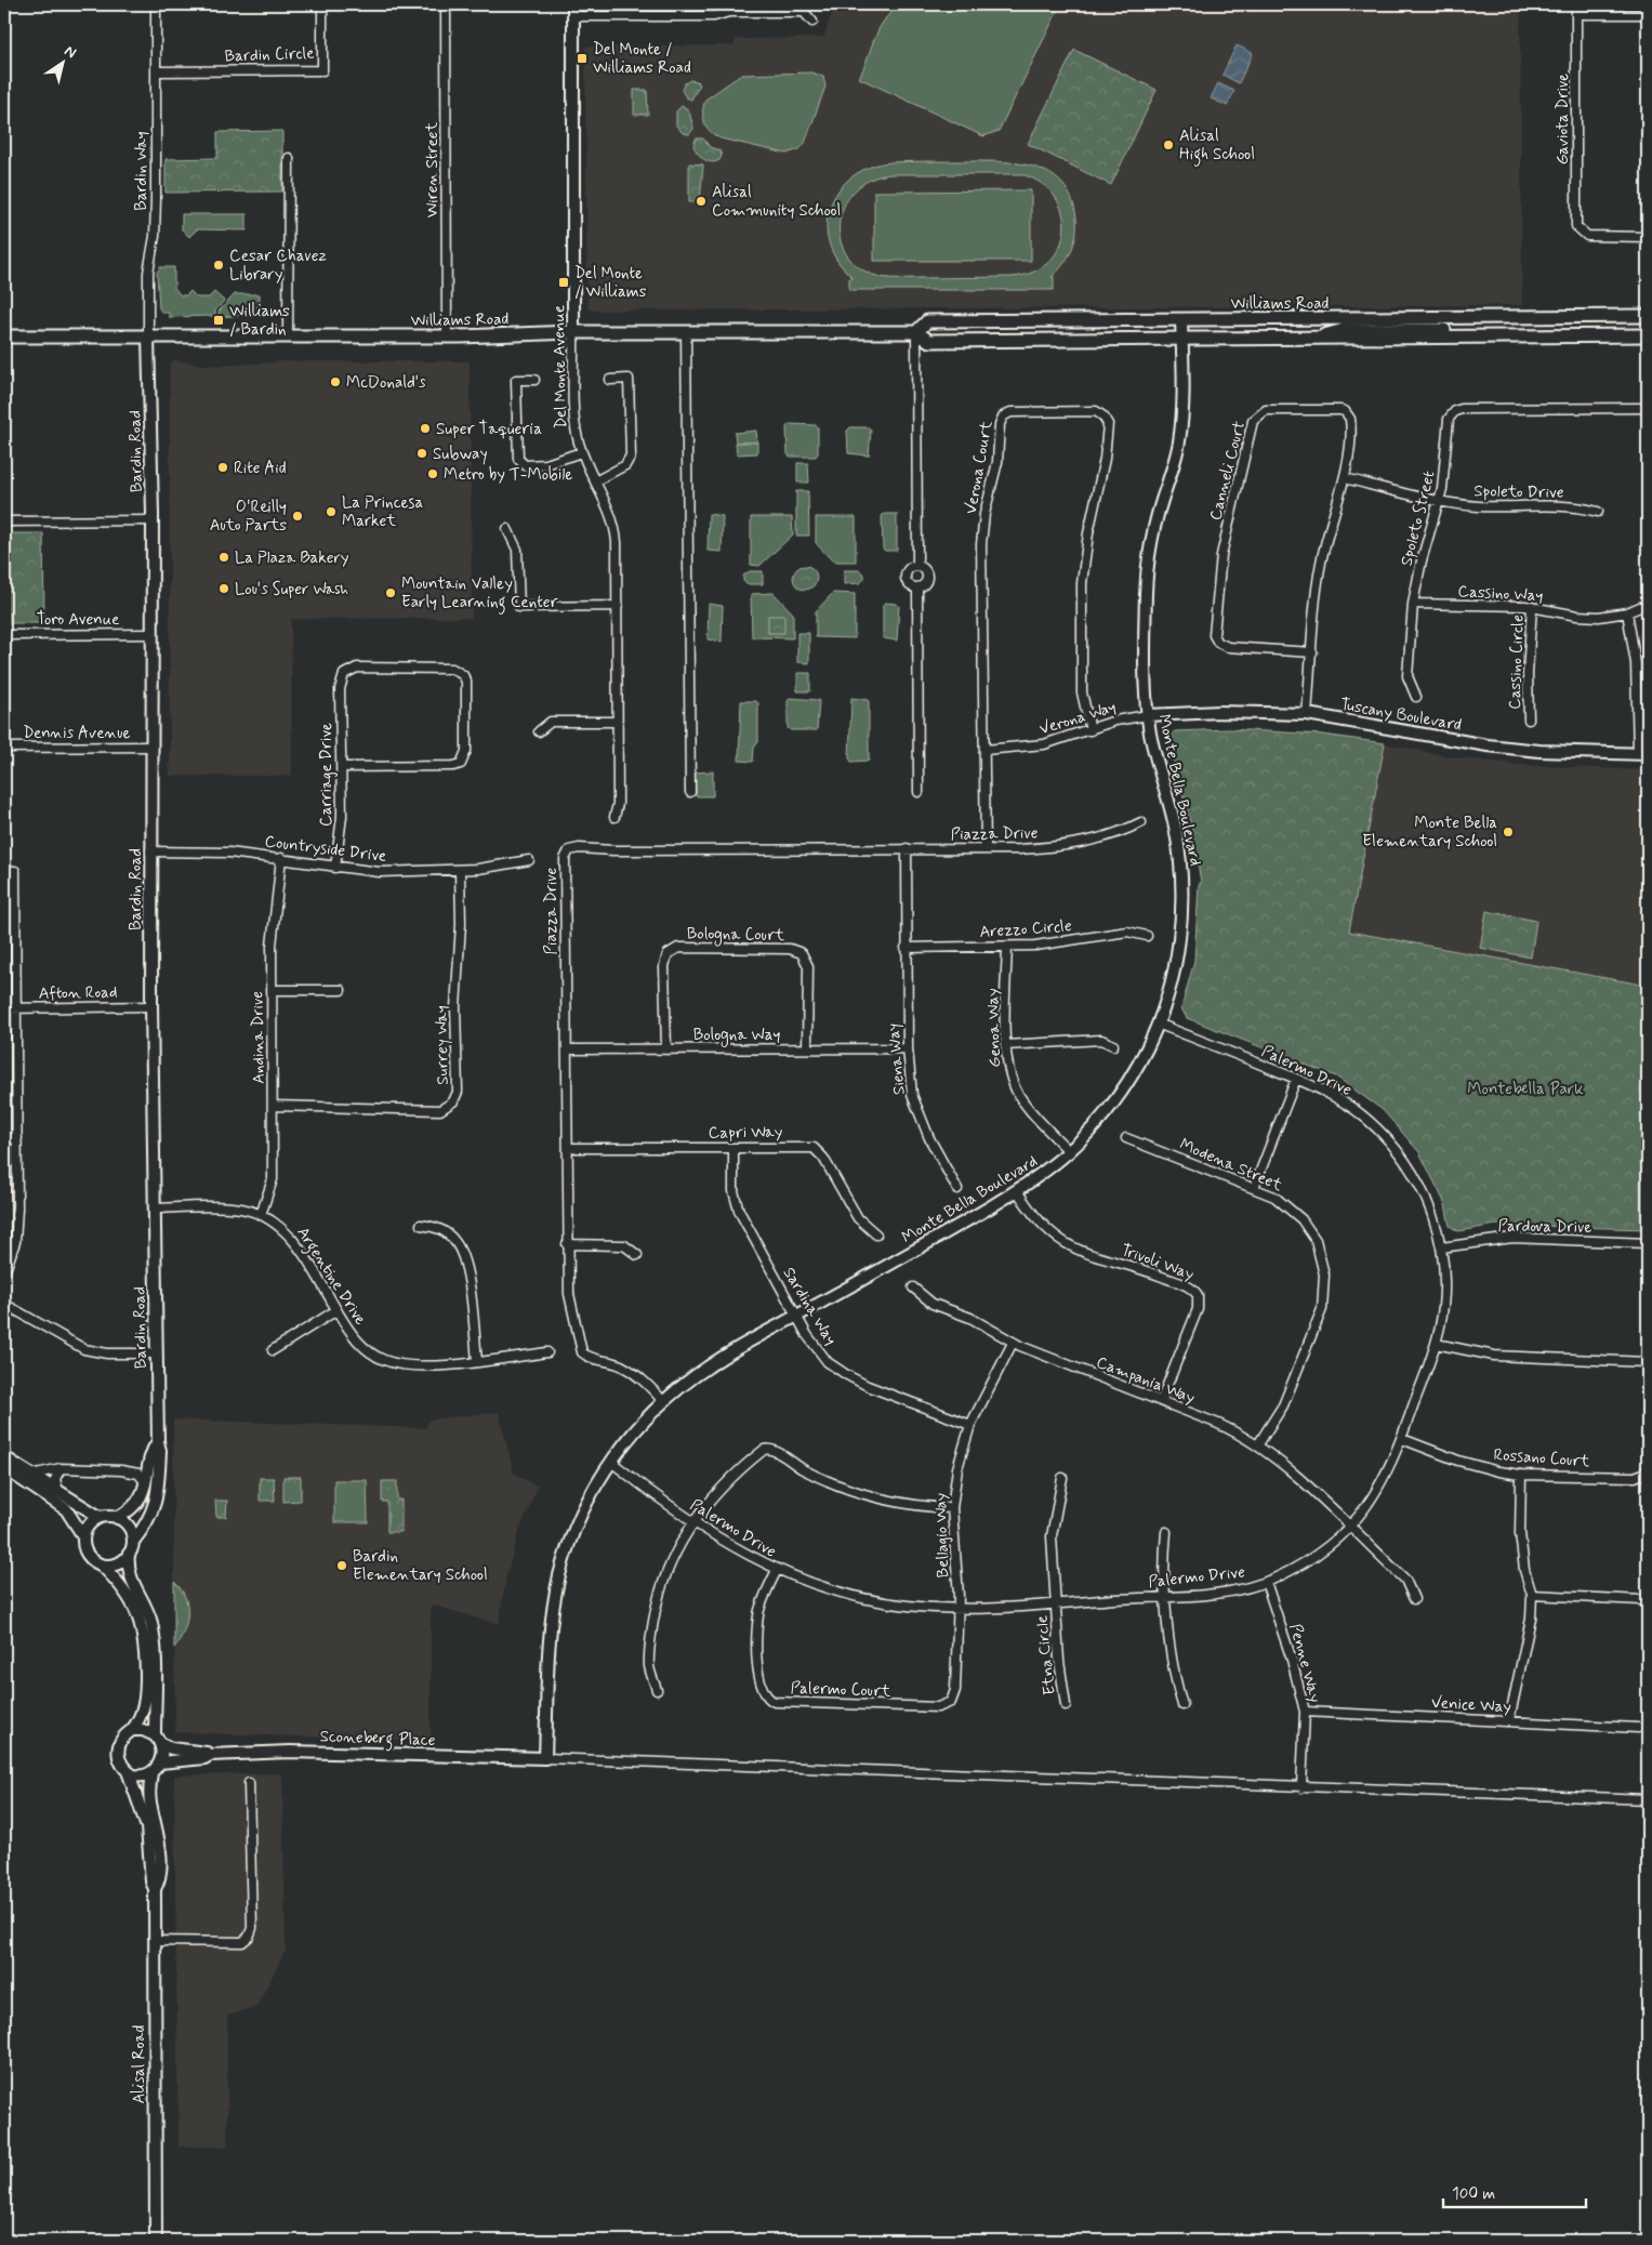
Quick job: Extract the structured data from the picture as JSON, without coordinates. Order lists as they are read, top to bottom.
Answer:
{
  "streets": {
    "main road": ["Williams Road"],
    "street": [
      "Bardin Circle",
      "Gaviota Drive",
      "Wiren Street",
      "Bardin Way",
      "Del Monte Avenue",
      "Bardin Road",
      "Verona Court",
      "Canneli Court",
      "Spoleto Drive",
      "Spoleto Street",
      "Cassino Way",
      "Toro Avenue",
      "Cassino Circle",
      "Tuscany Boulevard",
      "Verona Way",
      "Dennis Avenue",
      "Carriage Drive",
      "Monte Bella Boulevard",
      "Piazza Drive",
      "Countryside Drive",
      "Arezzo Circle",
      "Bologna Court",
      "Afton Road",
      "Genoa Way",
      "Bologna Way",
      "Andina Drive",
      "Surrey Way",
      "Siena Way",
      "Palermo Drive",
      "Capri Way",
      "Modena Street",
      "Pardova Drive",
      "Trivoli Way",
      "Argentine Drive",
      "Sardina Way",
      "Campania Way",
      "Rossano Court",
      "Bellagio Way",
      "Etna Circle",
      "Penne Way",
      "Palermo Court",
      "Venice Way",
      "Sconeberg Place",
      "Alisal Road"
    ]
  },
  "crossings": [
    ["Bardin Circle", "Bardin Way"],
    ["Wiren Street", "Williams Road"],
    ["Bardin Way", "Williams Road"],
    ["Bardin Way", "Bardin Road"],
    ["Williams Road", "Del Monte Avenue"],
    ["Williams Road", "Bardin Road"],
    ["Williams Road", "Monte Bella Boulevard"],
    ["Bardin Road", "Toro Avenue"],
    ["Bardin Road", "Dennis Avenue"],
    ["Bardin Road", "Countryside Drive"],
    ["Bardin Road", "Afton Road"],
    ["Bardin Road", "Argentine Drive"],
    ["Bardin Road", "Alisal Road"],
    ["Verona Court", "Verona Way"],
    ["Verona Court", "Piazza Drive"],
    ["Canneli Court", "Spoleto Drive"],
    ["Canneli Court", "Tuscany Boulevard"],
    ["Spoleto Drive", "Spoleto Street"],
    ["Spoleto Street", "Cassino Way"],
    ["Cassino Way", "Cassino Circle"],
    ["Tuscany Boulevard", "Verona Way"],
    ["Tuscany Boulevard", "Monte Bella Boulevard"],
    ["Verona Way", "Monte Bella Boulevard"],
    ["Carriage Drive", "Countryside Drive"],
    ["Monte Bella Boulevard", "Piazza Drive"],
    ["Monte Bella Boulevard", "Genoa Way"],
    ["Monte Bella Boulevard", "Palermo Drive"],
    ["Monte Bella Boulevard", "Trivoli Way"],
    ["Monte Bella Boulevard", "Sardina Way"],
    ["Monte Bella Boulevard", "Sconeberg Place"],
    ["Piazza Drive", "Bologna Way"],
    ["Piazza Drive", "Siena Way"],
    ["Piazza Drive", "Capri Way"],
    ["Countryside Drive", "Andina Drive"],
    ["Countryside Drive", "Surrey Way"],
    ["Arezzo Circle", "Genoa Way"],
    ["Arezzo Circle", "Siena Way"],
    ["Bologna Court", "Bologna Way"],
    ["Bologna Way", "Siena Way"],
    ["Andina Drive", "Surrey Way"],
    ["Andina Drive", "Argentine Drive"],
    ["Palermo Drive", "Pardova Drive"],
    ["Palermo Drive", "Campania Way"],
    ["Palermo Drive", "Rossano Court"],
    ["Palermo Drive", "Bellagio Way"],
    ["Palermo Drive", "Etna Circle"],
    ["Palermo Drive", "Penne Way"],
    ["Palermo Drive", "Palermo Court"],
    ["Capri Way", "Sardina Way"],
    ["Modena Street", "Campania Way"],
    ["Trivoli Way", "Campania Way"],
    ["Sardina Way", "Bellagio Way"],
    ["Campania Way", "Bellagio Way"],
    ["Bellagio Way", "Palermo Court"],
    ["Penne Way", "Venice Way"],
    ["Sconeberg Place", "Alisal Road"]
  ],
  "parks": ["Montebella Park"],
  "places": {
    "transit": ["Del Monte / Williams Road", "Del Monte / Williams", "Williams / Bardin"],
    "other": [
      "Alisal High School",
      "Alisal Community School",
      "Cesar Chavez Library",
      "McDonald's",
      "Super Taqueria",
      "Subway",
      "Rite Aid",
      "Metro by T-Mobile",
      "La Princesa Market",
      "O'Reilly Auto Parts",
      "La Plaza Bakery",
      "Lou's Super Wash",
      "Mountain Valley Early Learning Center",
      "Monte Bella Elementary School",
      "Bardin Elementary School"
    ]
  },
  "scale_bar": "100 m",
  "north": "top right"
}
